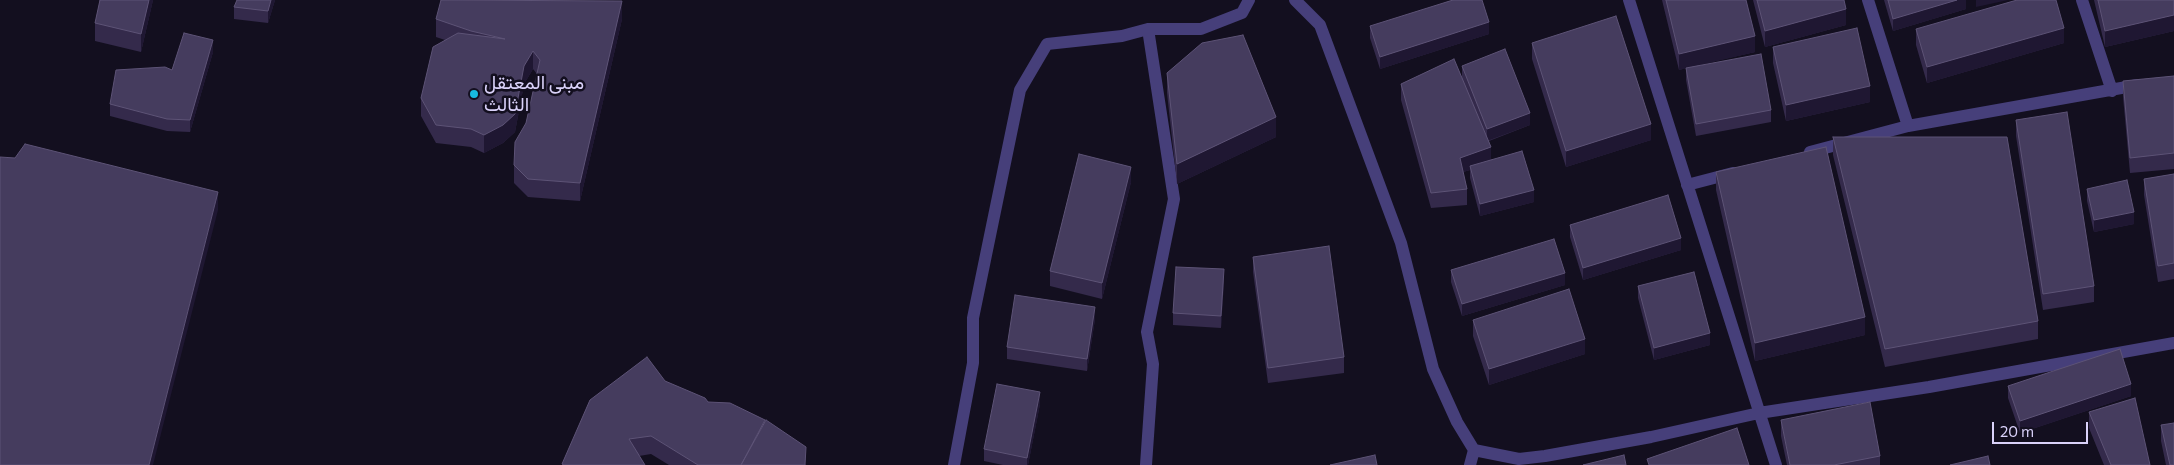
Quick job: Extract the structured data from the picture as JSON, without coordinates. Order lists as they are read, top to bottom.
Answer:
{
  "places": ["مبنى المعتقل الثالث"],
  "scale_bar": "20 m"
}
